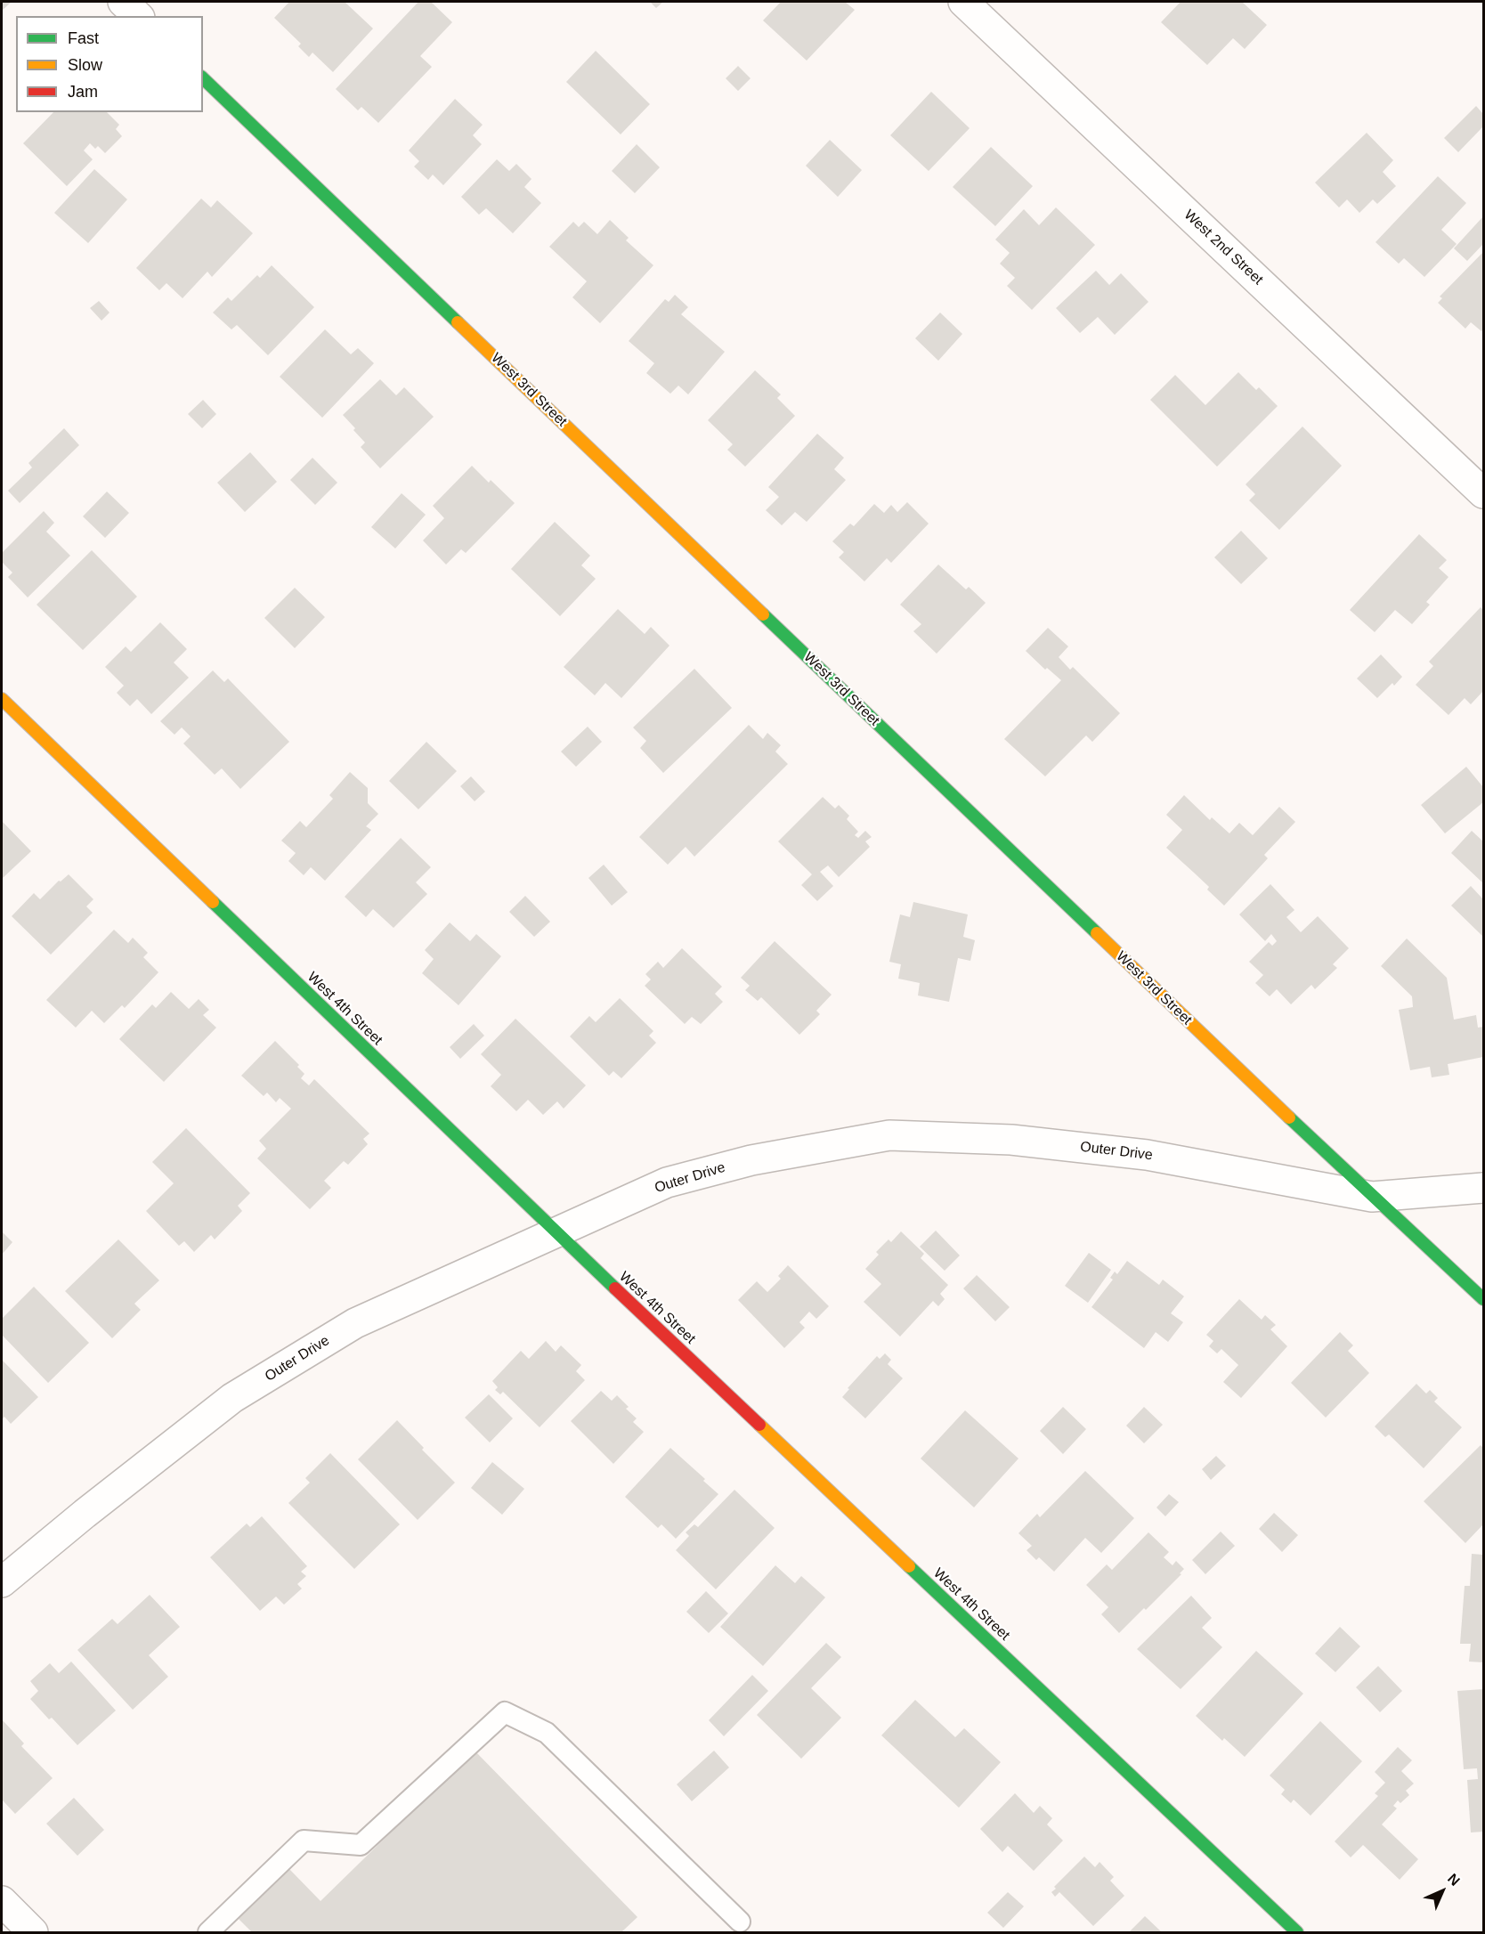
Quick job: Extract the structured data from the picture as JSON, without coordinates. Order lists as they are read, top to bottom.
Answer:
{
  "streets": {
    "street": [
      "West 2nd Street",
      "West 3rd Street",
      "West 4th Street",
      "Outer Drive"
    ]
  },
  "crossings": [
    ["West 3rd Street", "Outer Drive"],
    ["West 4th Street", "Outer Drive"]
  ],
  "legend": ["Fast", "Slow", "Jam"],
  "north": "top right"
}
